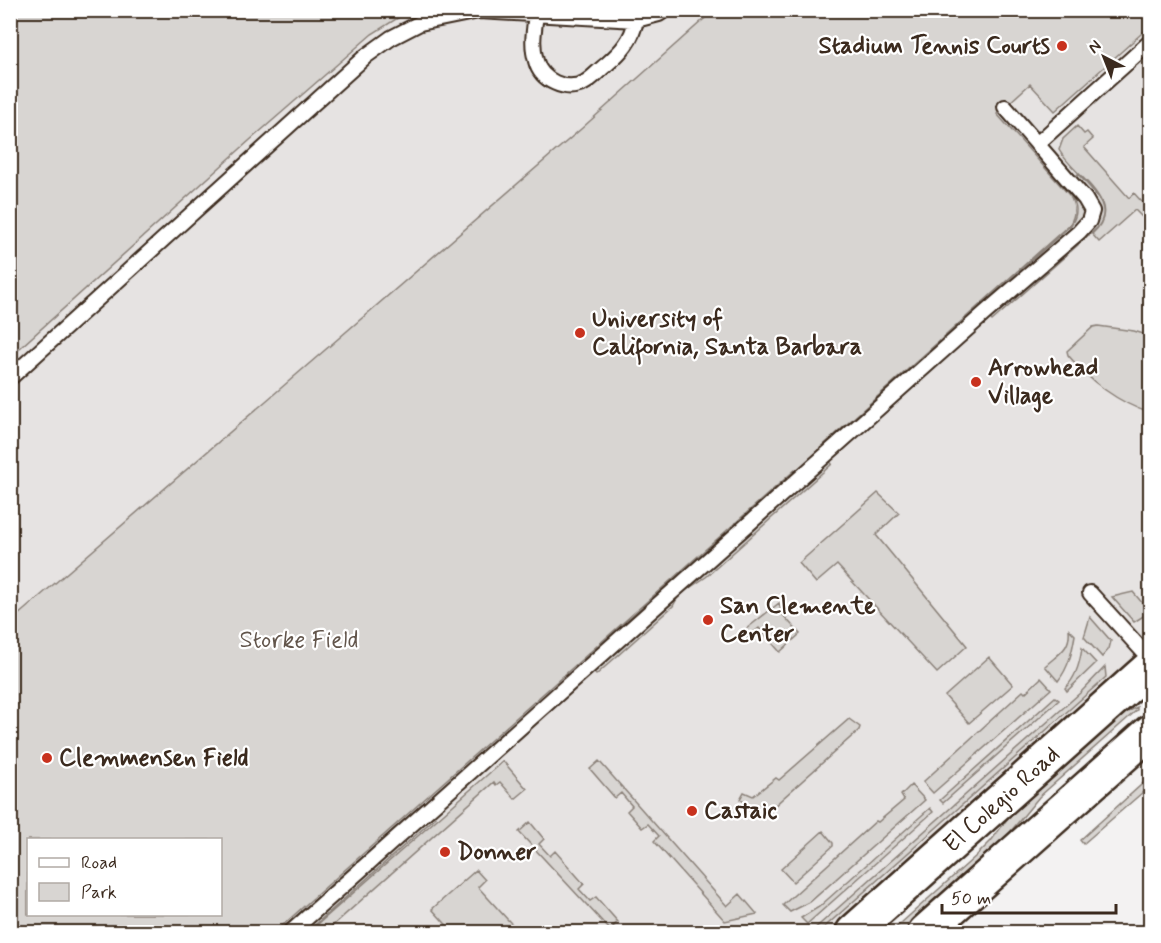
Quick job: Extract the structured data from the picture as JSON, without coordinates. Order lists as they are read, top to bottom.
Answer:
{
  "streets": {
    "main road": ["El Colegio Road"]
  },
  "parks": ["Storke Field"],
  "places": [
    "Stadium Tennis Courts",
    "University of California, Santa Barbara",
    "Arrowhead Village",
    "San Clemente Center",
    "Clemmensen Field",
    "Castaic",
    "Donner"
  ],
  "legend": ["Road", "Park"],
  "scale_bar": "50 m",
  "north": "top left"
}
